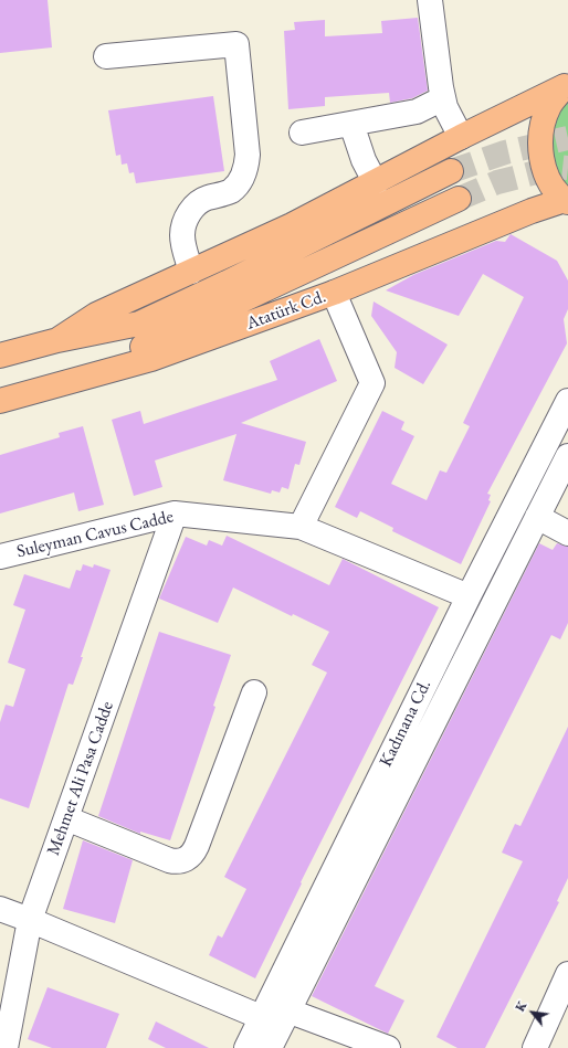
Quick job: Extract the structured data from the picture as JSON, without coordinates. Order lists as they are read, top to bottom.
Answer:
{
  "streets": {
    "main road": ["Atatürk Cd."],
    "street": ["Suleyman Cavus Cadde", "Kadınana Cd.", "Mehmet Ali Pasa Cadde"]
  },
  "crossings": [
    ["Suleyman Cavus Cadde", "Kadınana Cd."],
    ["Suleyman Cavus Cadde", "Mehmet Ali Pasa Cadde"]
  ],
  "north": "top left"
}
